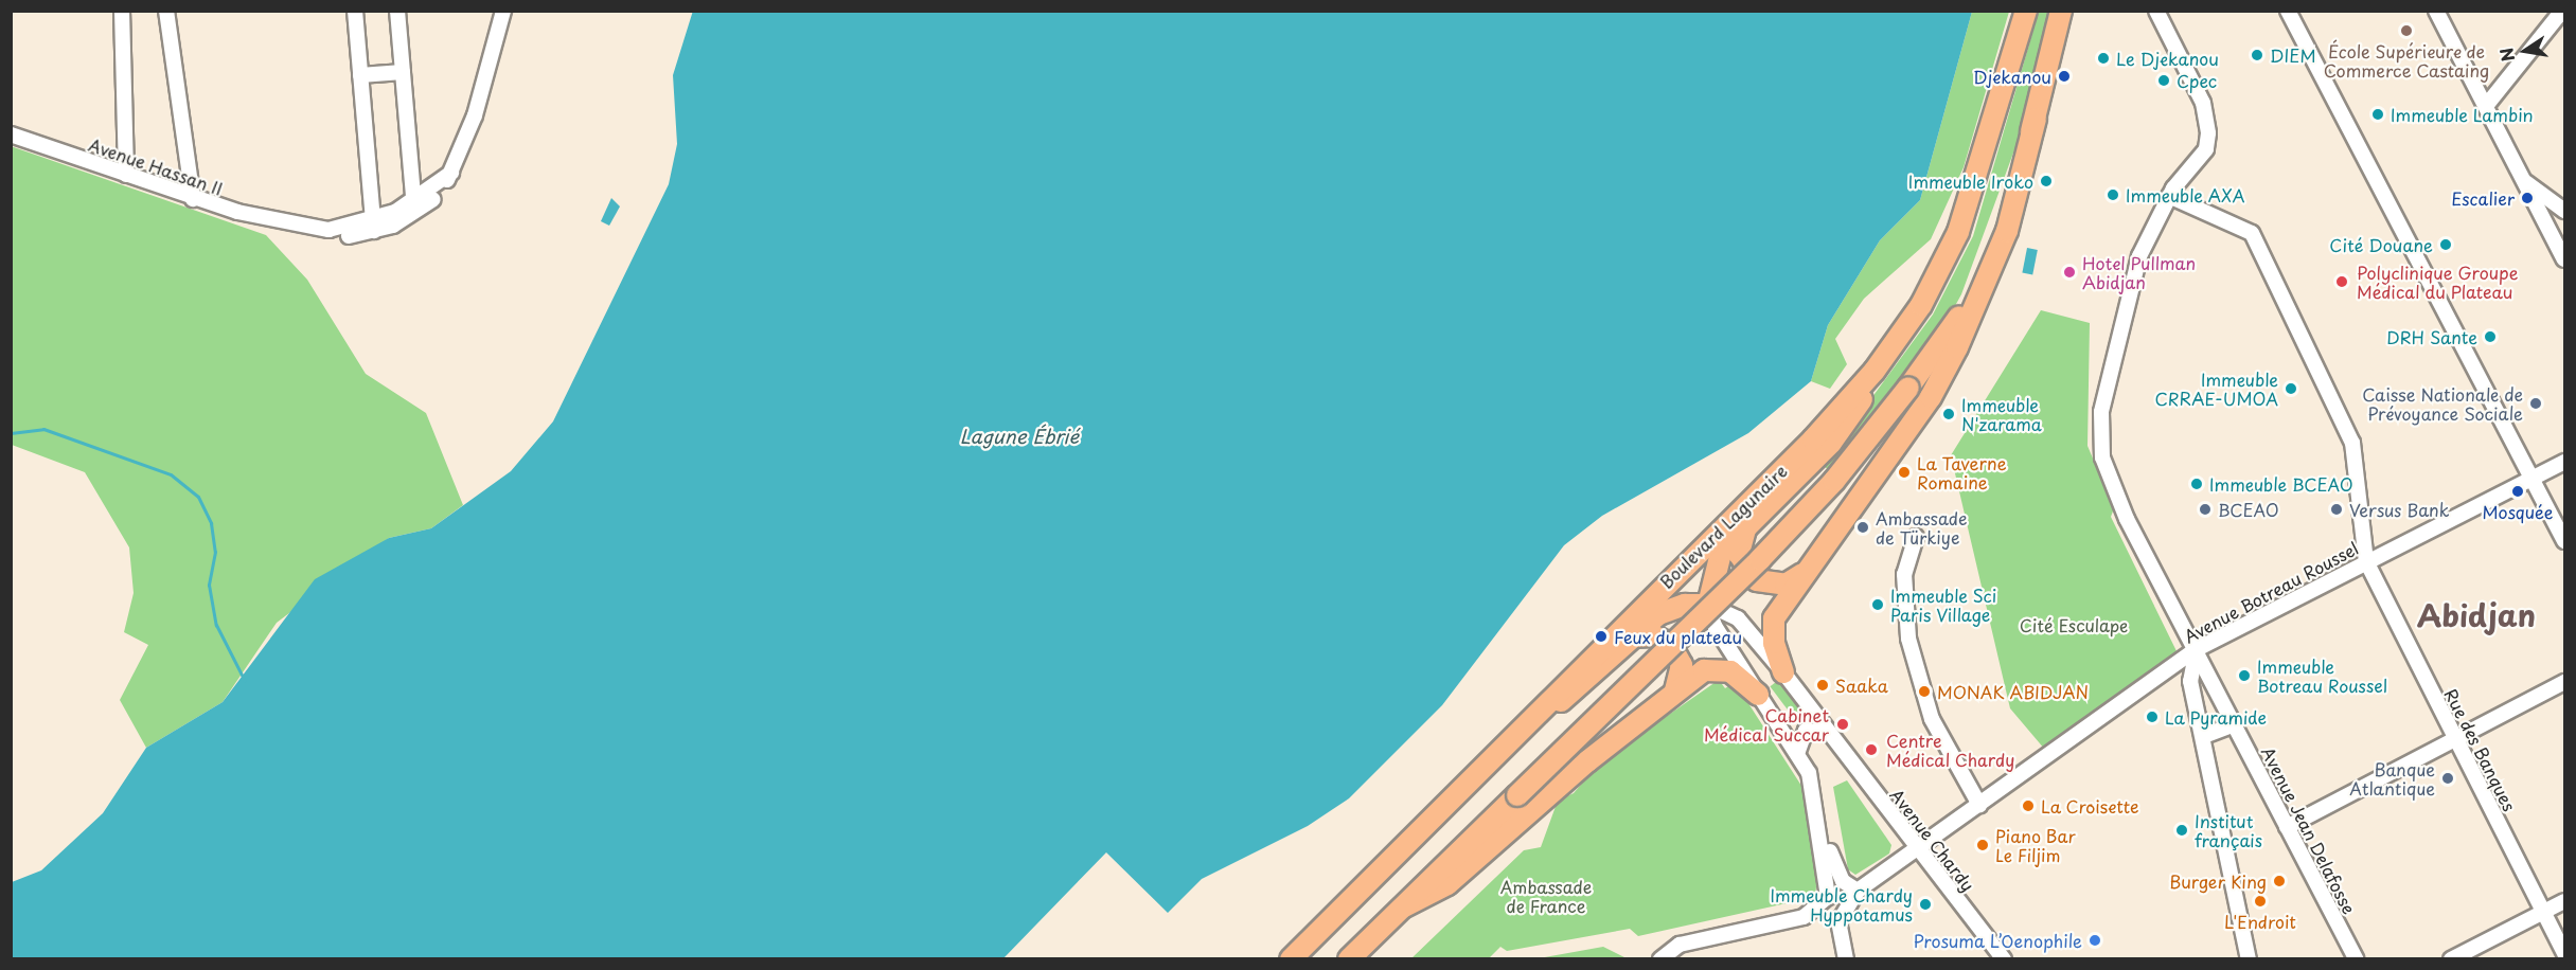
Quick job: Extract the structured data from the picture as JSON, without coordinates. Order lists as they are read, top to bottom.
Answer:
{
  "streets": {
    "highway": ["Boulevard Lagunaire"],
    "street": [
      "Avenue Hassan II",
      "Avenue Botreau Roussel",
      "Rue des Banques",
      "Avenue Jean Delafosse",
      "Avenue Chardy"
    ]
  },
  "crossings": [
    ["Avenue Botreau Roussel", "Rue des Banques"],
    ["Avenue Botreau Roussel", "Avenue Jean Delafosse"],
    ["Avenue Botreau Roussel", "Avenue Chardy"]
  ],
  "districts": ["Abidjan"],
  "water": ["Lagune Ébrié"],
  "parks": ["Cité Esculape", "Ambassade de France"],
  "places": [
    "École Supérieure de Commerce Castaing",
    "DIEM",
    "Le Djekanou",
    "Djekanou",
    "Cpec",
    "Immeuble Lambin",
    "Immeuble Iroko",
    "Immeuble AXA",
    "Escalier",
    "Cité Douane",
    "Hotel Pullman Abidjan",
    "Polyclinique Groupe Médical du Plateau",
    "DRH Sante",
    "Immeuble CRRAE-UMOA",
    "Caisse Nationale de Prévoyance Sociale",
    "Immeuble N'zarama",
    "La Taverne Romaine",
    "Immeuble BCEAO",
    "Mosquée",
    "BCEAO",
    "Versus Bank",
    "Ambassade de Türkiye",
    "Immeuble Sci Paris Village",
    "Feux du plateau",
    "Immeuble Botreau Roussel",
    "Saaka",
    "MONAK ABIDJAN",
    "La Pyramide",
    "Cabinet Médical Succar",
    "Centre Médical Chardy",
    "Banque Atlantique",
    "La Croisette",
    "Institut français",
    "Piano Bar Le Filjim",
    "Burger King",
    "L'Endroit",
    "Immeuble Chardy Hyppotamus",
    "Prosuma L’Oenophile"
  ],
  "north": "left"
}
